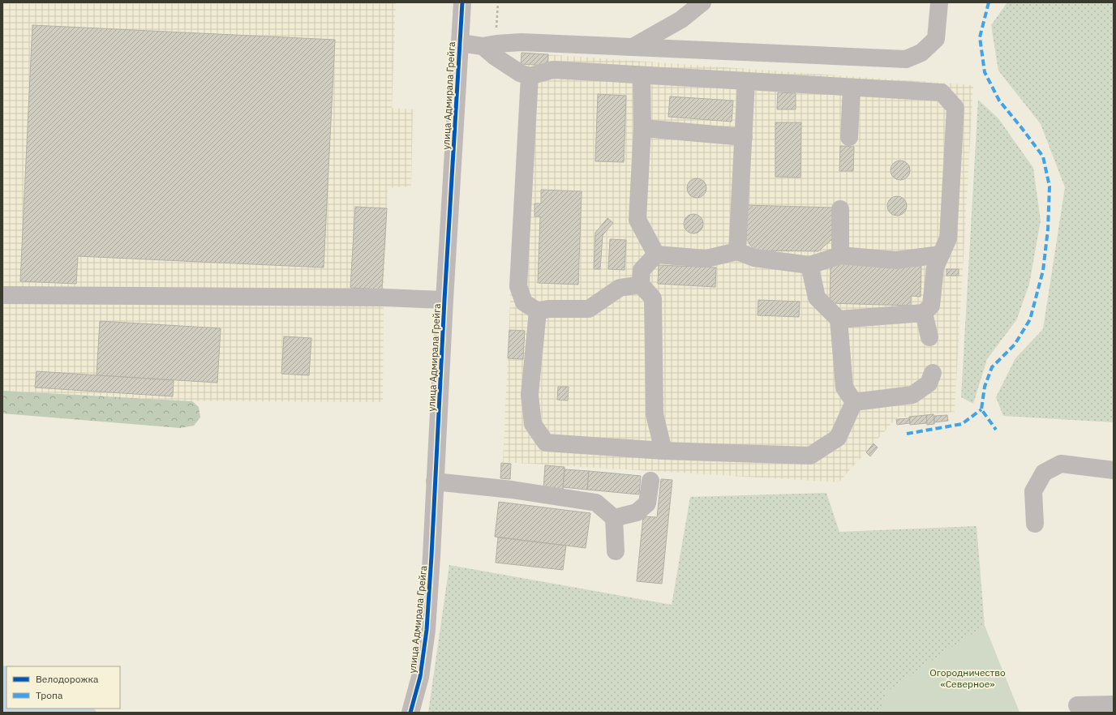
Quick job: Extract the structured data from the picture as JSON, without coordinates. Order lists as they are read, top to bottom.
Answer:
{
  "streets": {
    "street": ["улица Адмирала Грейга"]
  },
  "parks": ["Огородничество «Северное»"],
  "legend": ["Велодорожка", "Тропа"]
}
